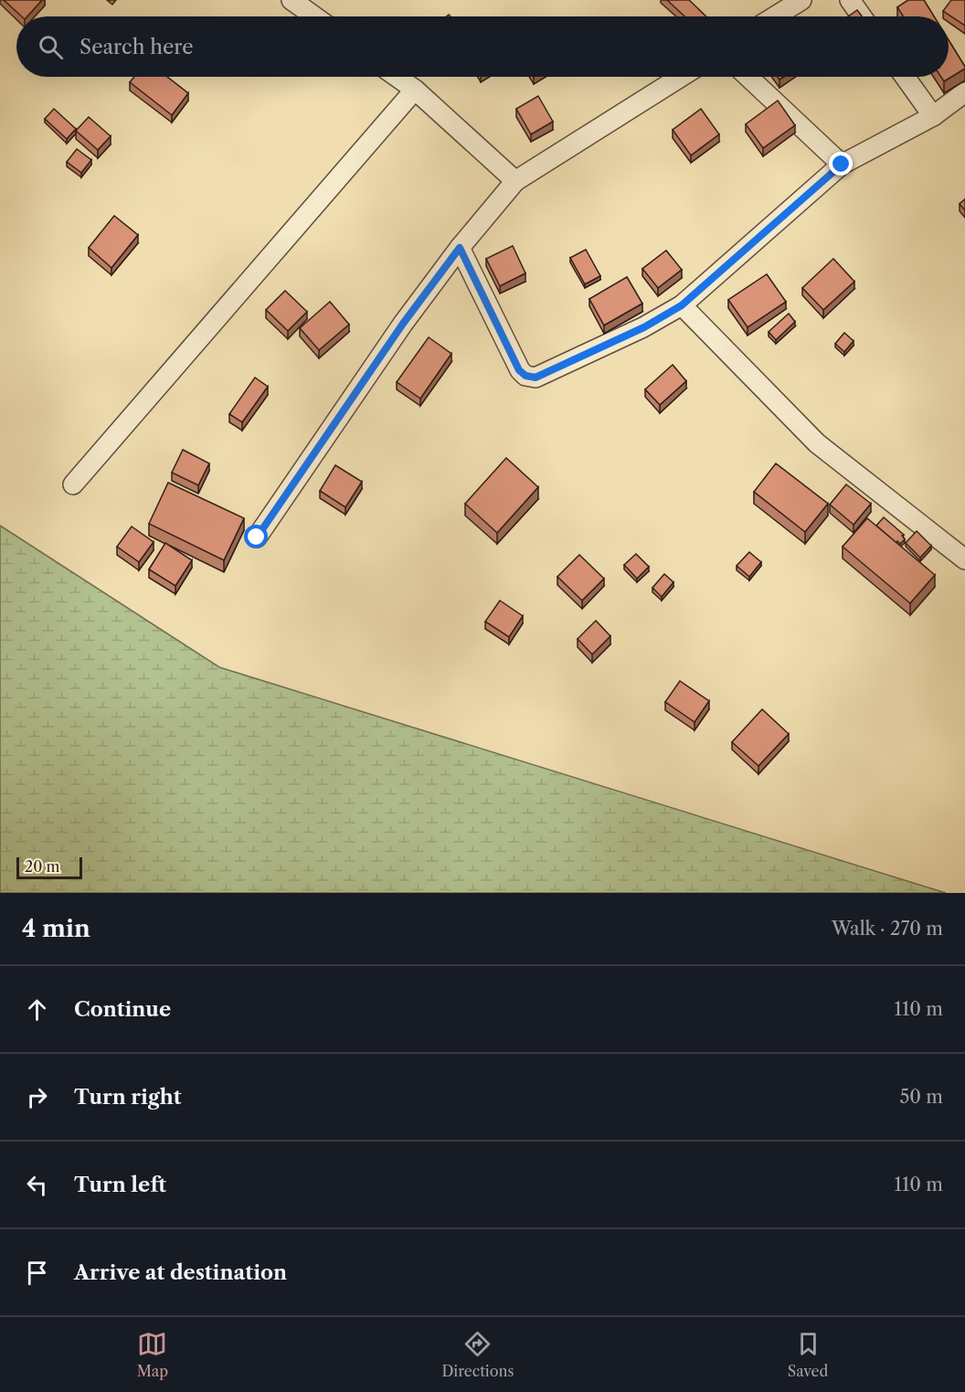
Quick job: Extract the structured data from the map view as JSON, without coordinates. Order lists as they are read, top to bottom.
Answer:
{
  "scale_bar": "20 m",
  "page": {
    "search": "Search here",
    "scale": "20 m",
    "heading": ["4 min", "Walk · 270 m"],
    "list": [
      ["Continue", "110 m"],
      ["Turn right", "50 m"],
      ["Turn left", "110 m"],
      "Arrive at destination"
    ],
    "nav": ["Map", "Directions", "Saved"]
  }
}
